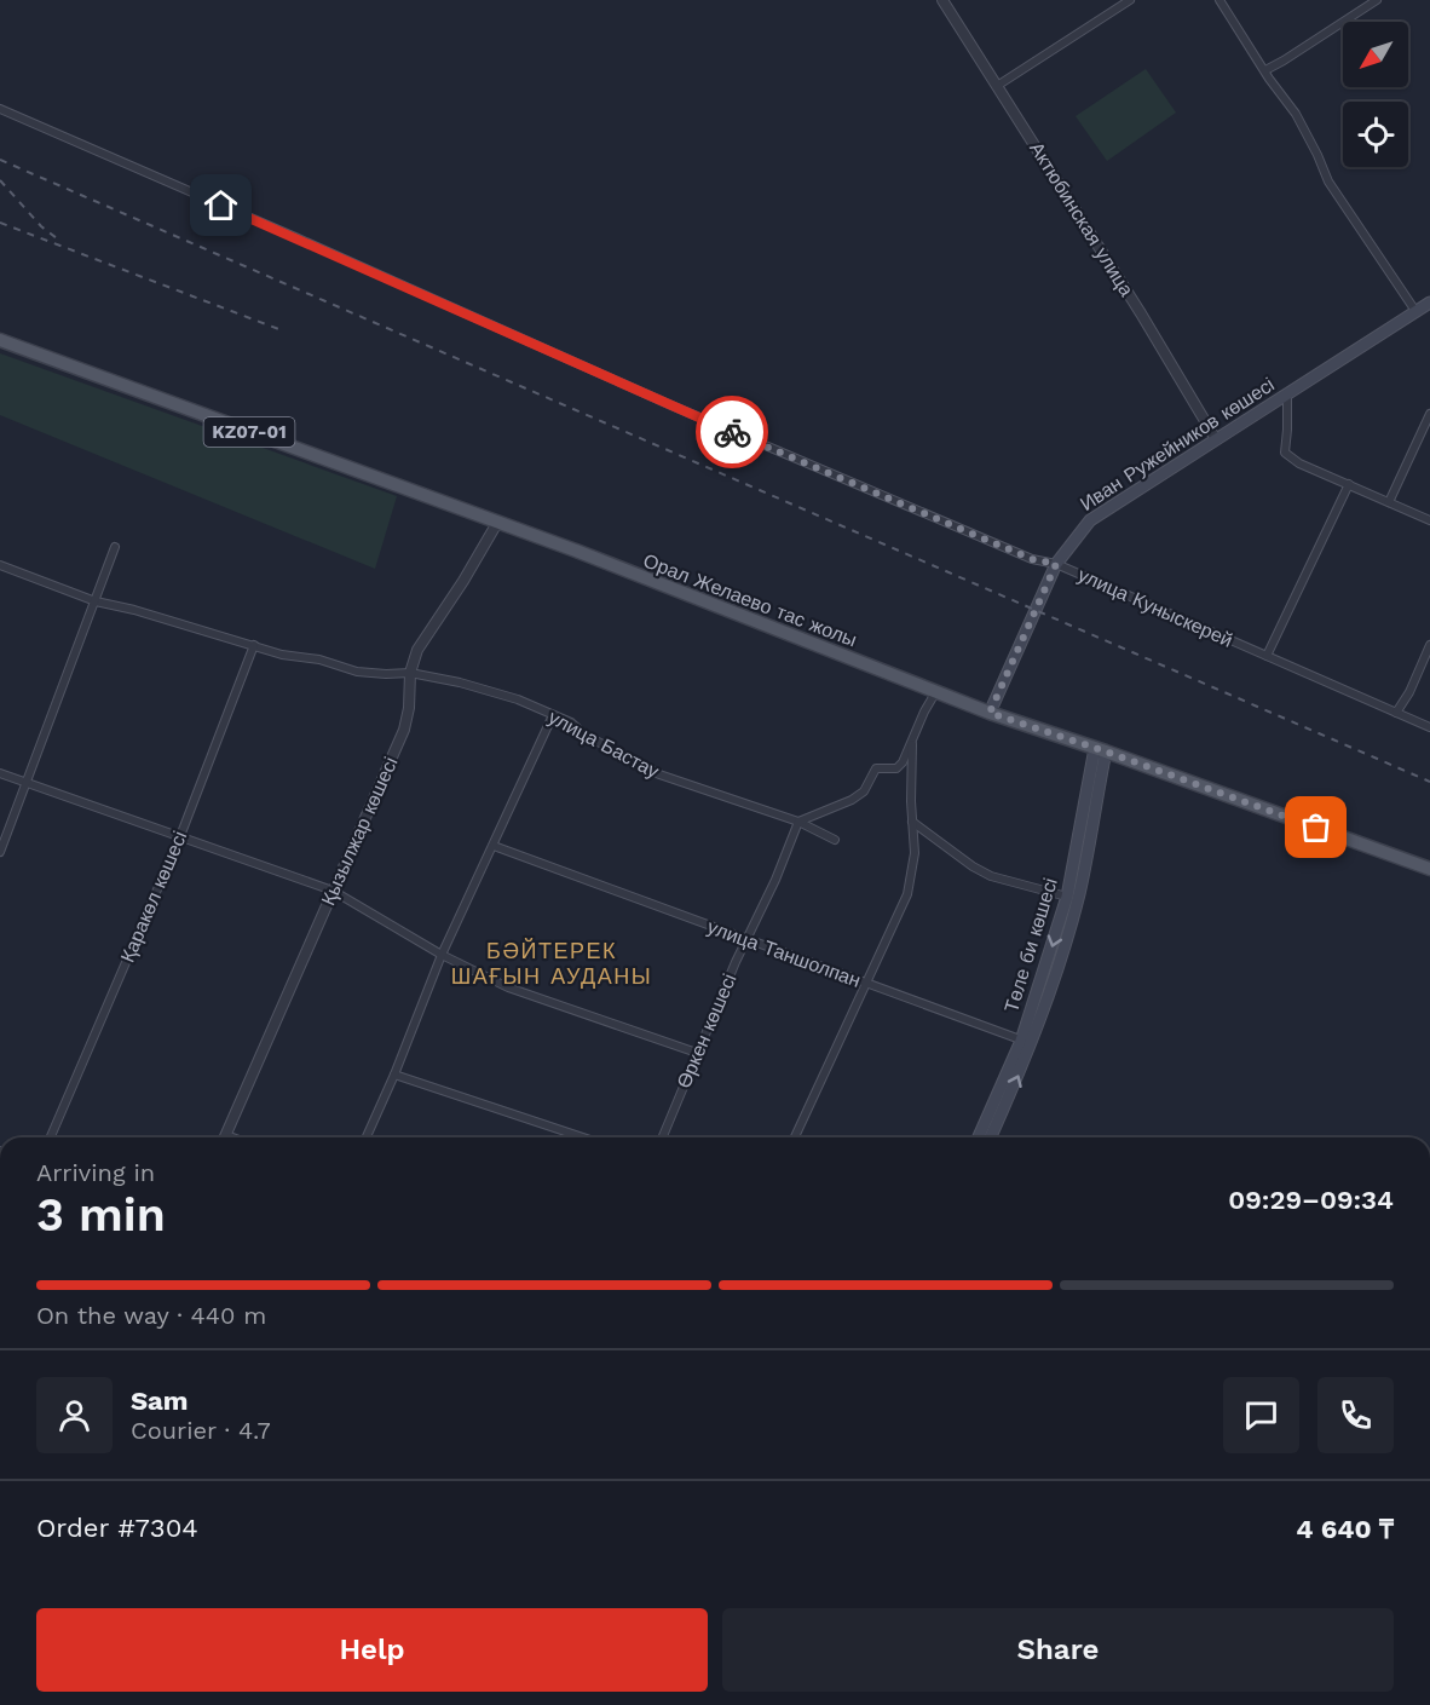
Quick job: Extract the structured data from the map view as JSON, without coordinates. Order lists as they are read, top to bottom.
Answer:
{
  "streets": {
    "main road": [
      "KZ07-01",
      "Иван Ружейников көшесі",
      "Орал Желаево тас жолы",
      "Төле би көшесі"
    ],
    "street": [
      "Актюбинская улица",
      "улица Куныскерей",
      "улица Бастау",
      "Қызылжар көшесі",
      "Қаракөл көшесі",
      "улица Таншолпан",
      "Өркен көшесі"
    ]
  },
  "crossings": [
    ["Актюбинская улица", "Иван Ружейников көшесі"],
    ["KZ07-01", "Иван Ружейников көшесі"],
    ["KZ07-01", "Орал Желаево тас жолы"],
    ["KZ07-01", "Қызылжар көшесі"],
    ["KZ07-01", "Төле би көшесі"],
    ["Иван Ружейников көшесі", "Орал Желаево тас жолы"],
    ["Иван Ружейников көшесі", "улица Куныскерей"],
    ["Орал Желаево тас жолы", "Қызылжар көшесі"],
    ["улица Бастау", "Қызылжар көшесі"],
    ["улица Бастау", "Қаракөл көшесі"],
    ["улица Бастау", "Өркен көшесі"],
    ["Төле би көшесі", "улица Таншолпан"],
    ["улица Таншолпан", "Өркен көшесі"]
  ],
  "districts": ["БӘЙТЕРЕК ШАҒЫН АУДАНЫ"],
  "north": "bottom left",
  "page": {
    "heading": ["3 min", "Arriving in", "09:29–09:34"],
    "panel": [
      "Sam",
      "Courier · 4.7",
      "Order #7304",
      "4 640 ₸"
    ],
    "bar": "On the way · 440 m",
    "buttons": ["Help", "Share"]
  }
}
